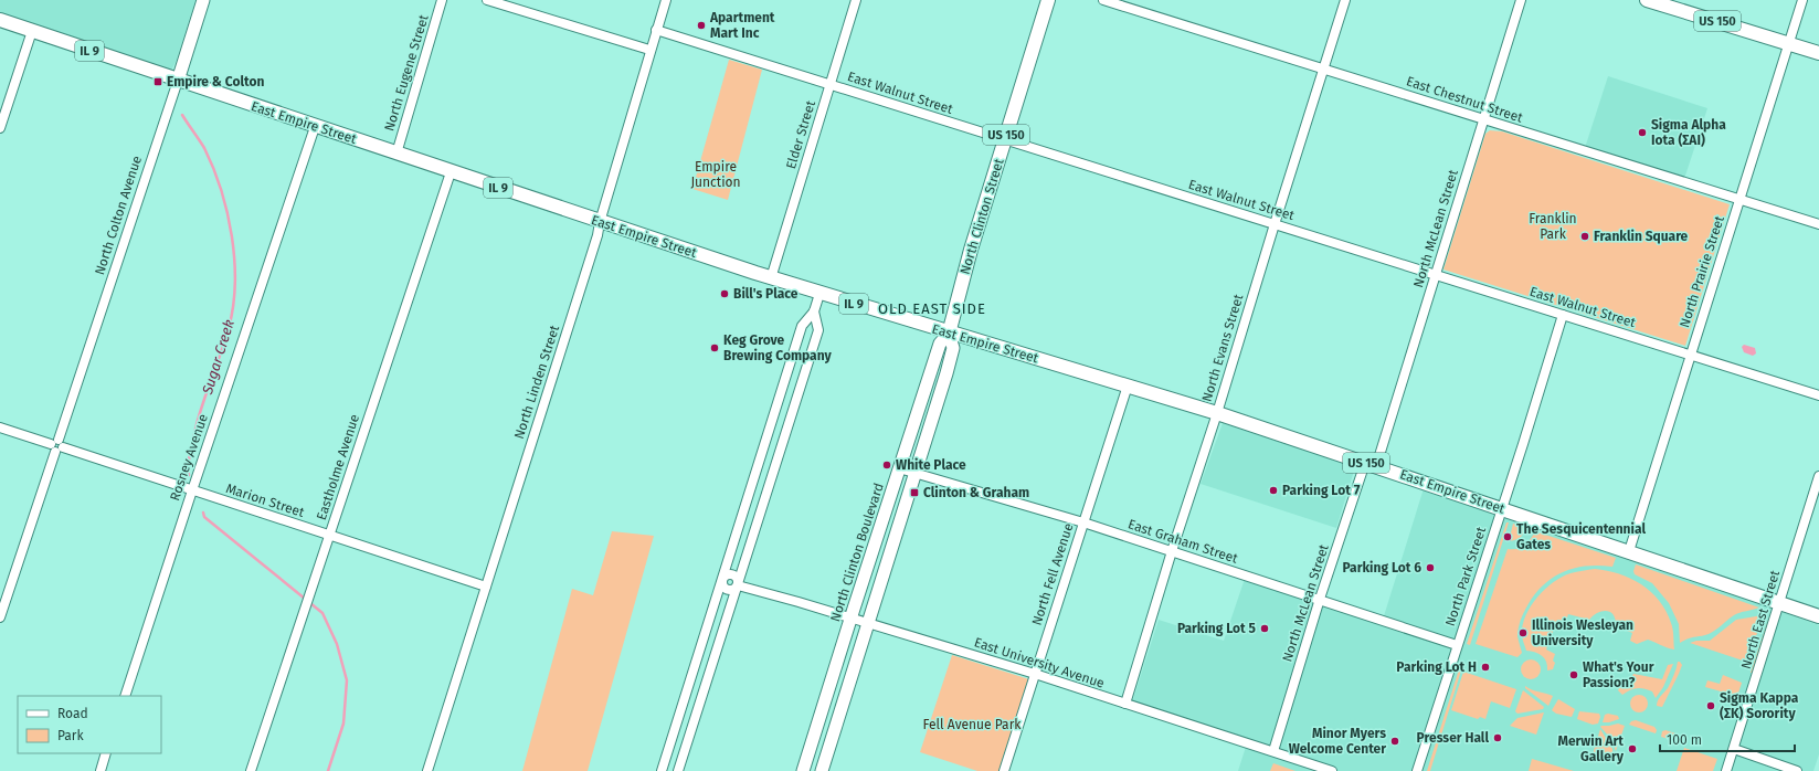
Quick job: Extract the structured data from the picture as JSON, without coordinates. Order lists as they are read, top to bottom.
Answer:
{
  "streets": {
    "main road": [
      "US 150",
      "IL 9",
      "East Empire Street",
      "North Clinton Street"
    ],
    "street": [
      "North Eugene Street",
      "East Walnut Street",
      "East Chestnut Street",
      "Elder Street",
      "North Colton Avenue",
      "North McLean Street",
      "North Prairie Street",
      "North Evans Street",
      "North Linden Street",
      "Rosney Avenue",
      "Eastholme Avenue",
      "Marion Street",
      "East Graham Street",
      "North Clinton Boulevard",
      "North Fell Avenue",
      "North Park Street",
      "North East Street",
      "East University Avenue"
    ]
  },
  "crossings": [
    ["US 150", "North Prairie Street"],
    ["North Eugene Street", "East Empire Street"],
    ["East Walnut Street", "Elder Street"],
    ["East Walnut Street", "North Clinton Street"],
    ["East Walnut Street", "North McLean Street"],
    ["East Walnut Street", "North Prairie Street"],
    ["East Walnut Street", "North Evans Street"],
    ["East Walnut Street", "North Linden Street"],
    ["East Walnut Street", "North Park Street"],
    ["East Chestnut Street", "North McLean Street"],
    ["East Chestnut Street", "North Prairie Street"],
    ["East Chestnut Street", "North Evans Street"],
    ["East Empire Street", "Elder Street"],
    ["East Empire Street", "North Colton Avenue"],
    ["East Empire Street", "North Clinton Street"],
    ["East Empire Street", "North McLean Street"],
    ["East Empire Street", "North Prairie Street"],
    ["East Empire Street", "North Evans Street"],
    ["East Empire Street", "North Linden Street"],
    ["East Empire Street", "Rosney Avenue"],
    ["East Empire Street", "Eastholme Avenue"],
    ["East Empire Street", "North Clinton Boulevard"],
    ["East Empire Street", "North Fell Avenue"],
    ["East Empire Street", "North Park Street"],
    ["East Empire Street", "North East Street"],
    ["North Colton Avenue", "Marion Street"],
    ["North Clinton Street", "North Clinton Boulevard"],
    ["North McLean Street", "East Graham Street"],
    ["North McLean Street", "East University Avenue"],
    ["North Evans Street", "East Graham Street"],
    ["North Evans Street", "East University Avenue"],
    ["North Linden Street", "Marion Street"],
    ["Rosney Avenue", "Marion Street"],
    ["Eastholme Avenue", "Marion Street"],
    ["East Graham Street", "North Clinton Boulevard"],
    ["East Graham Street", "North Fell Avenue"],
    ["East Graham Street", "North Park Street"],
    ["North Clinton Boulevard", "East University Avenue"],
    ["North Fell Avenue", "East University Avenue"]
  ],
  "districts": ["OLD EAST SIDE"],
  "water": ["Sugar Creek"],
  "parks": ["Empire Junction", "Franklin Park", "Fell Avenue Park"],
  "places": {
    "other": [
      "Apartment Mart Inc",
      "Sigma Alpha Iota (ΣΑΙ)",
      "Franklin Square",
      "Bill's Place",
      "Keg Grove Brewing Company",
      "White Place",
      "Parking Lot 7",
      "The Sesquicentennial Gates",
      "Parking Lot 6",
      "Parking Lot 5",
      "Illinois Wesleyan University",
      "Parking Lot H",
      "What's Your Passion?",
      "Sigma Kappa (ΣΚ) Sorority",
      "Presser Hall",
      "Minor Myers Welcome Center",
      "Merwin Art Gallery"
    ],
    "transit": ["Empire & Colton", "Clinton & Graham"]
  },
  "legend": ["Road", "Park"],
  "scale_bar": "100 m"
}
